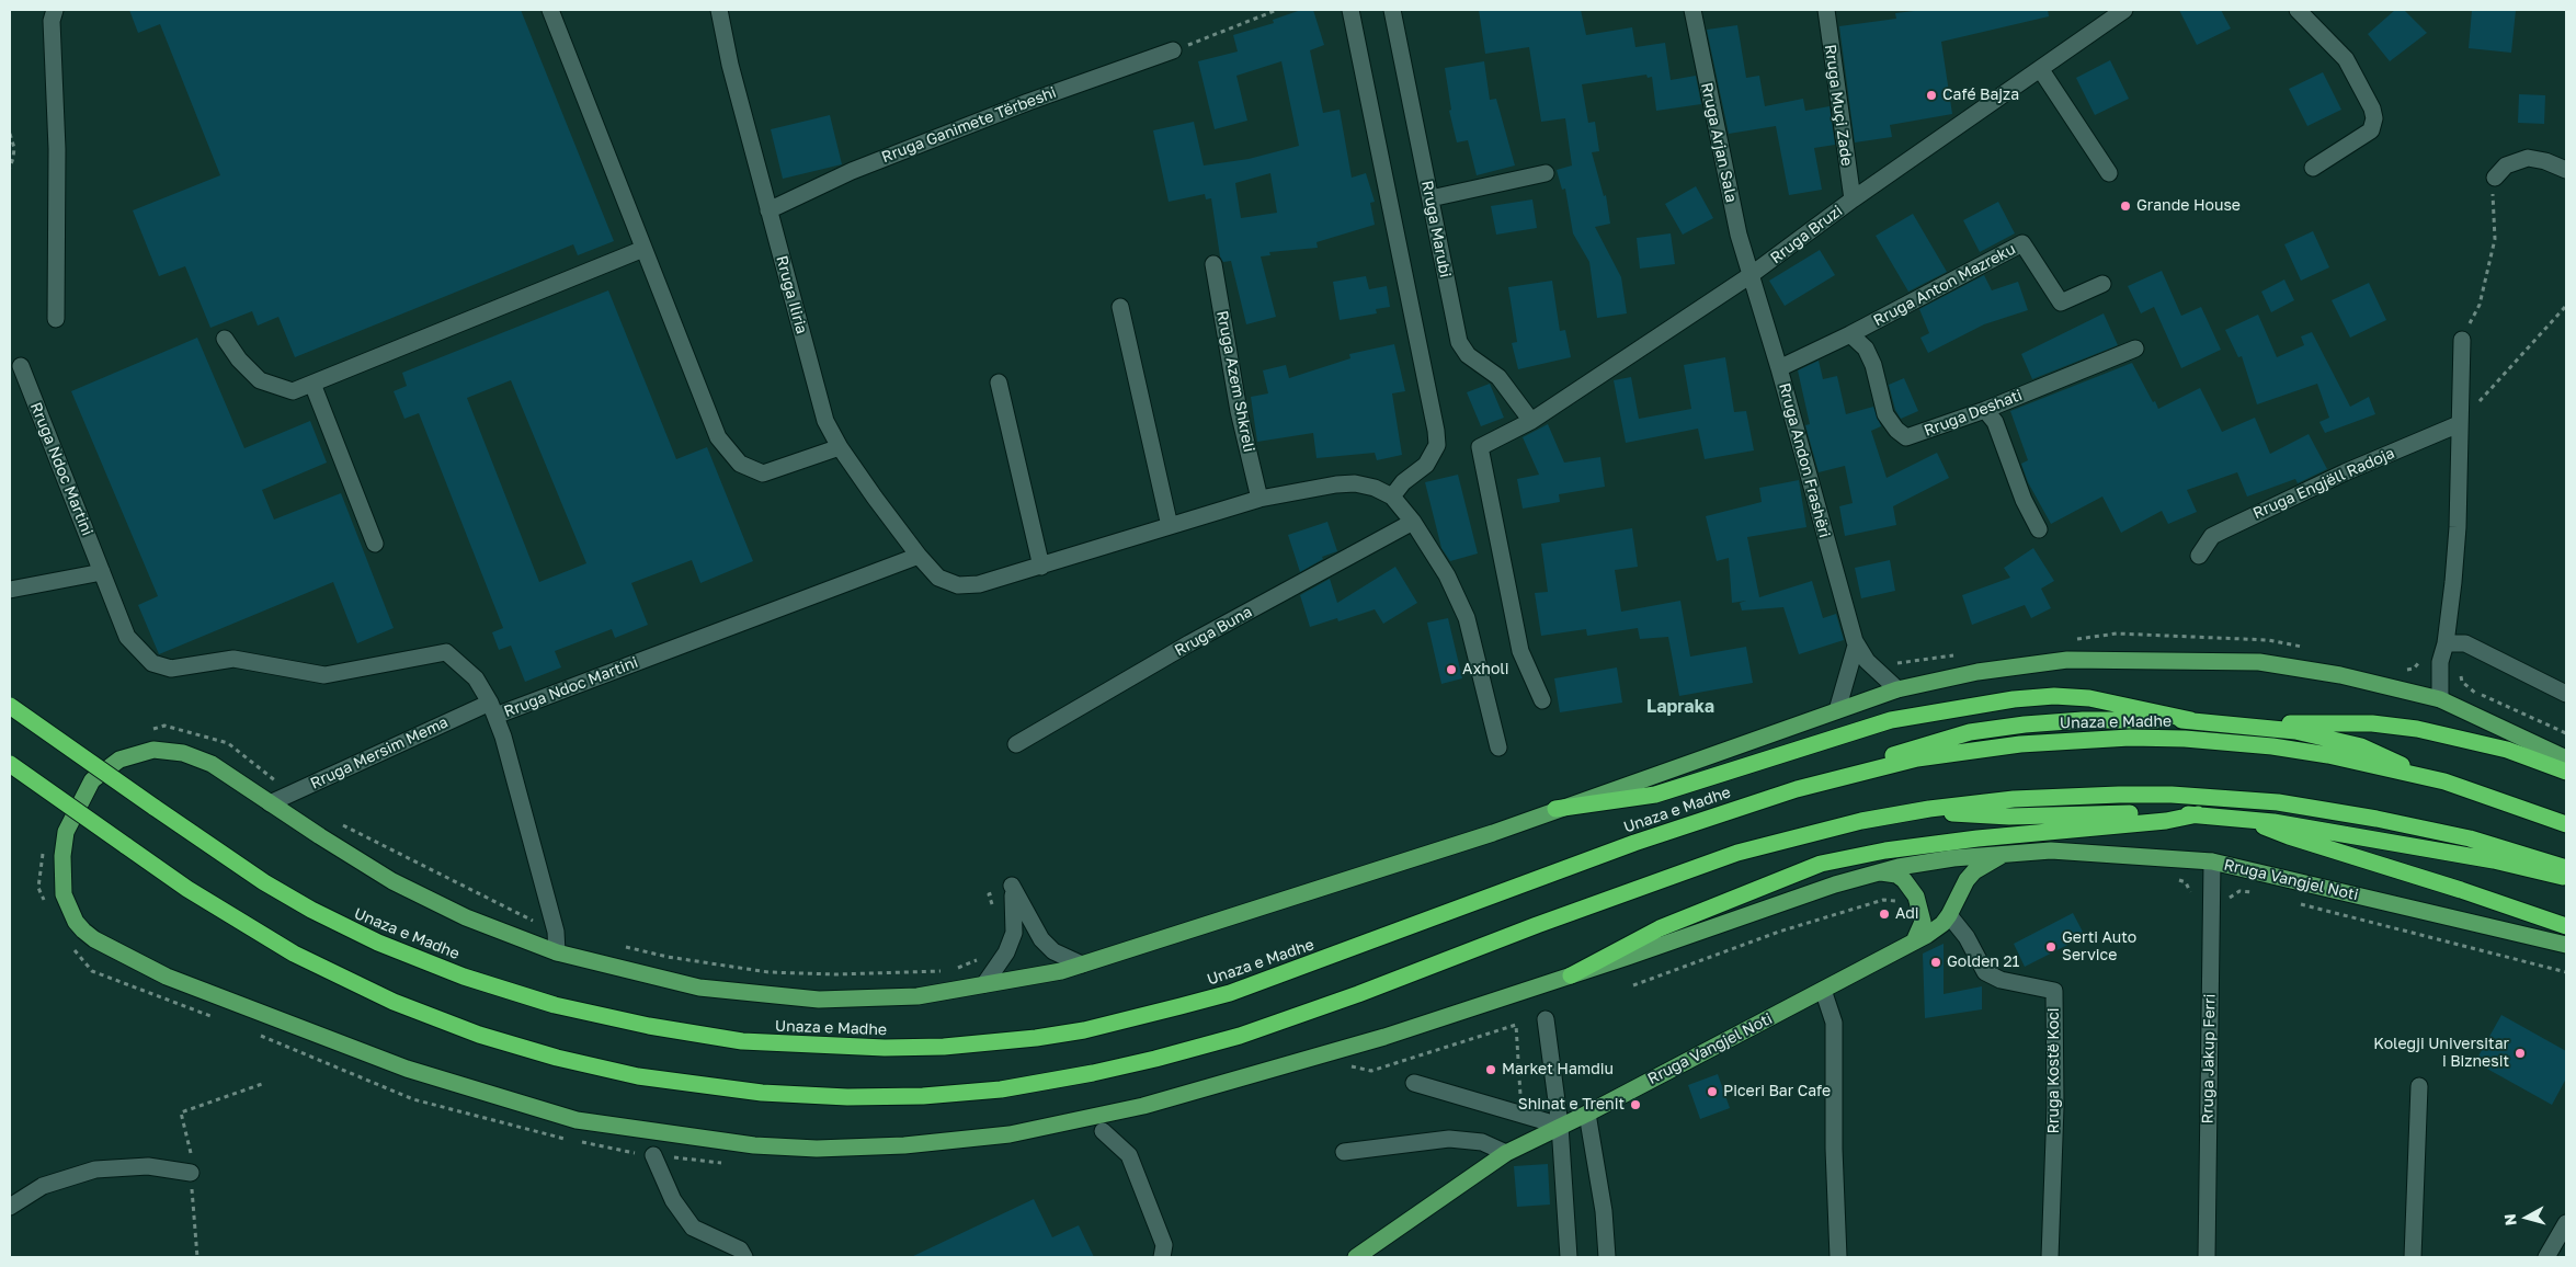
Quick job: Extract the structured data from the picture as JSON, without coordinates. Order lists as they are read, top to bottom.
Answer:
{
  "streets": {
    "highway": ["Unaza e Madhe"],
    "main road": ["Rruga Vangjel Noti"],
    "street": [
      "Rruga Muçi Zade",
      "Rruga Ganimete Tërbeshi",
      "Rruga Arjan Sala",
      "Rruga Marubi",
      "Rruga Bruzi",
      "Rruga Anton Mazreku",
      "Rruga Iliria",
      "Rruga Azem Shkreli",
      "Rruga Deshati",
      "Rruga Andon Frashëri",
      "Rruga Ndoc Martini",
      "Rruga Engjëll Radoja",
      "Rruga Buna",
      "Rruga Mersim Mema",
      "Rruga Jakup Ferri",
      "Rruga Kostë Koci"
    ]
  },
  "crossings": [
    ["Rruga Muçi Zade", "Rruga Bruzi"],
    ["Rruga Ganimete Tërbeshi", "Rruga Iliria"],
    ["Rruga Arjan Sala", "Rruga Bruzi"],
    ["Rruga Arjan Sala", "Rruga Andon Frashëri"],
    ["Rruga Marubi", "Rruga Bruzi"],
    ["Rruga Bruzi", "Rruga Andon Frashëri"],
    ["Rruga Anton Mazreku", "Rruga Deshati"],
    ["Rruga Iliria", "Rruga Ndoc Martini"],
    ["Rruga Andon Frashëri", "Rruga Vangjel Noti"],
    ["Rruga Ndoc Martini", "Rruga Mersim Mema"],
    ["Rruga Mersim Mema", "Rruga Vangjel Noti"],
    ["Rruga Vangjel Noti", "Rruga Jakup Ferri"],
    ["Rruga Vangjel Noti", "Rruga Kostë Koci"]
  ],
  "districts": ["Lapraka"],
  "places": [
    "Café Bajza",
    "Grande House",
    "Axholi",
    "Adi",
    "Gerti Auto Service",
    "Golden 21",
    "Kolegji Universitar i Biznesit",
    "Market Hamdiu",
    "Piceri Bar Cafe",
    "Shinat e Trenit"
  ],
  "north": "left"
}
